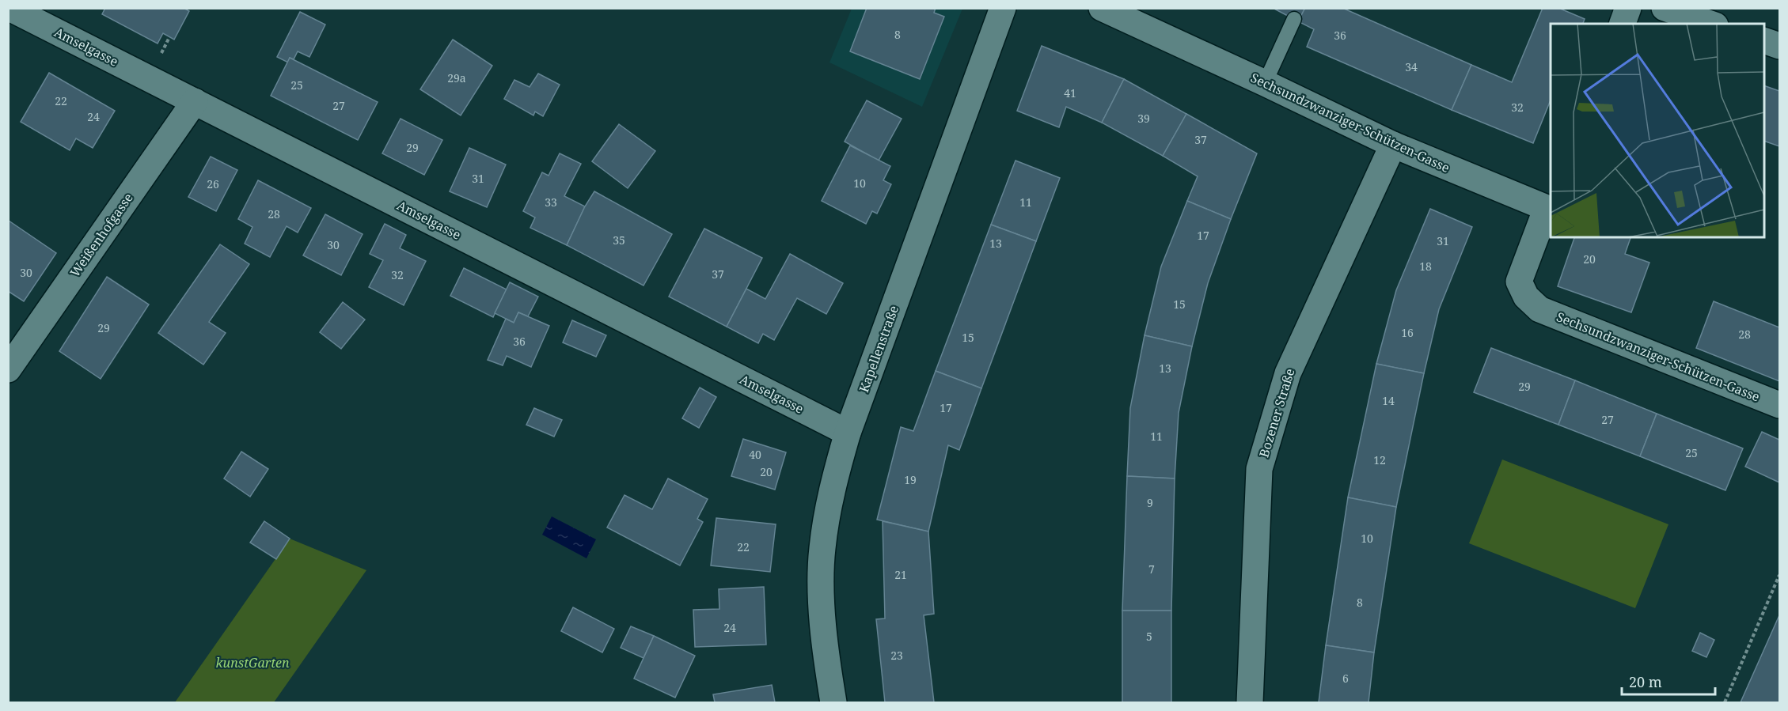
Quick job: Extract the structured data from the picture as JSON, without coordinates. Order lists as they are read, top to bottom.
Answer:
{
  "streets": {
    "street": [
      "Amselgasse",
      "Sechsundzwanziger-Schützen-Gasse",
      "Weißenhofgasse",
      "Kapellenstraße",
      "Bozener Straße"
    ]
  },
  "crossings": [
    ["Amselgasse", "Weißenhofgasse"],
    ["Amselgasse", "Kapellenstraße"],
    ["Sechsundzwanziger-Schützen-Gasse", "Bozener Straße"]
  ],
  "parks": ["kunstGarten"],
  "house_numbers": [
    "8",
    "36",
    "34",
    "29a",
    "25",
    "41",
    "22",
    "27",
    "32",
    "24",
    "39",
    "37",
    "29",
    "31",
    "10",
    "26",
    "33",
    "11",
    "28",
    "17",
    "35",
    "31",
    "13",
    "30",
    "20",
    "18",
    "30",
    "37",
    "32",
    "15",
    "29",
    "16",
    "28",
    "15",
    "36",
    "13",
    "29",
    "14",
    "17",
    "27",
    "11",
    "25",
    "40",
    "12",
    "20",
    "19",
    "9",
    "10",
    "22",
    "7",
    "21",
    "8",
    "24",
    "5",
    "23",
    "6"
  ],
  "scale_bar": "20 m"
}
